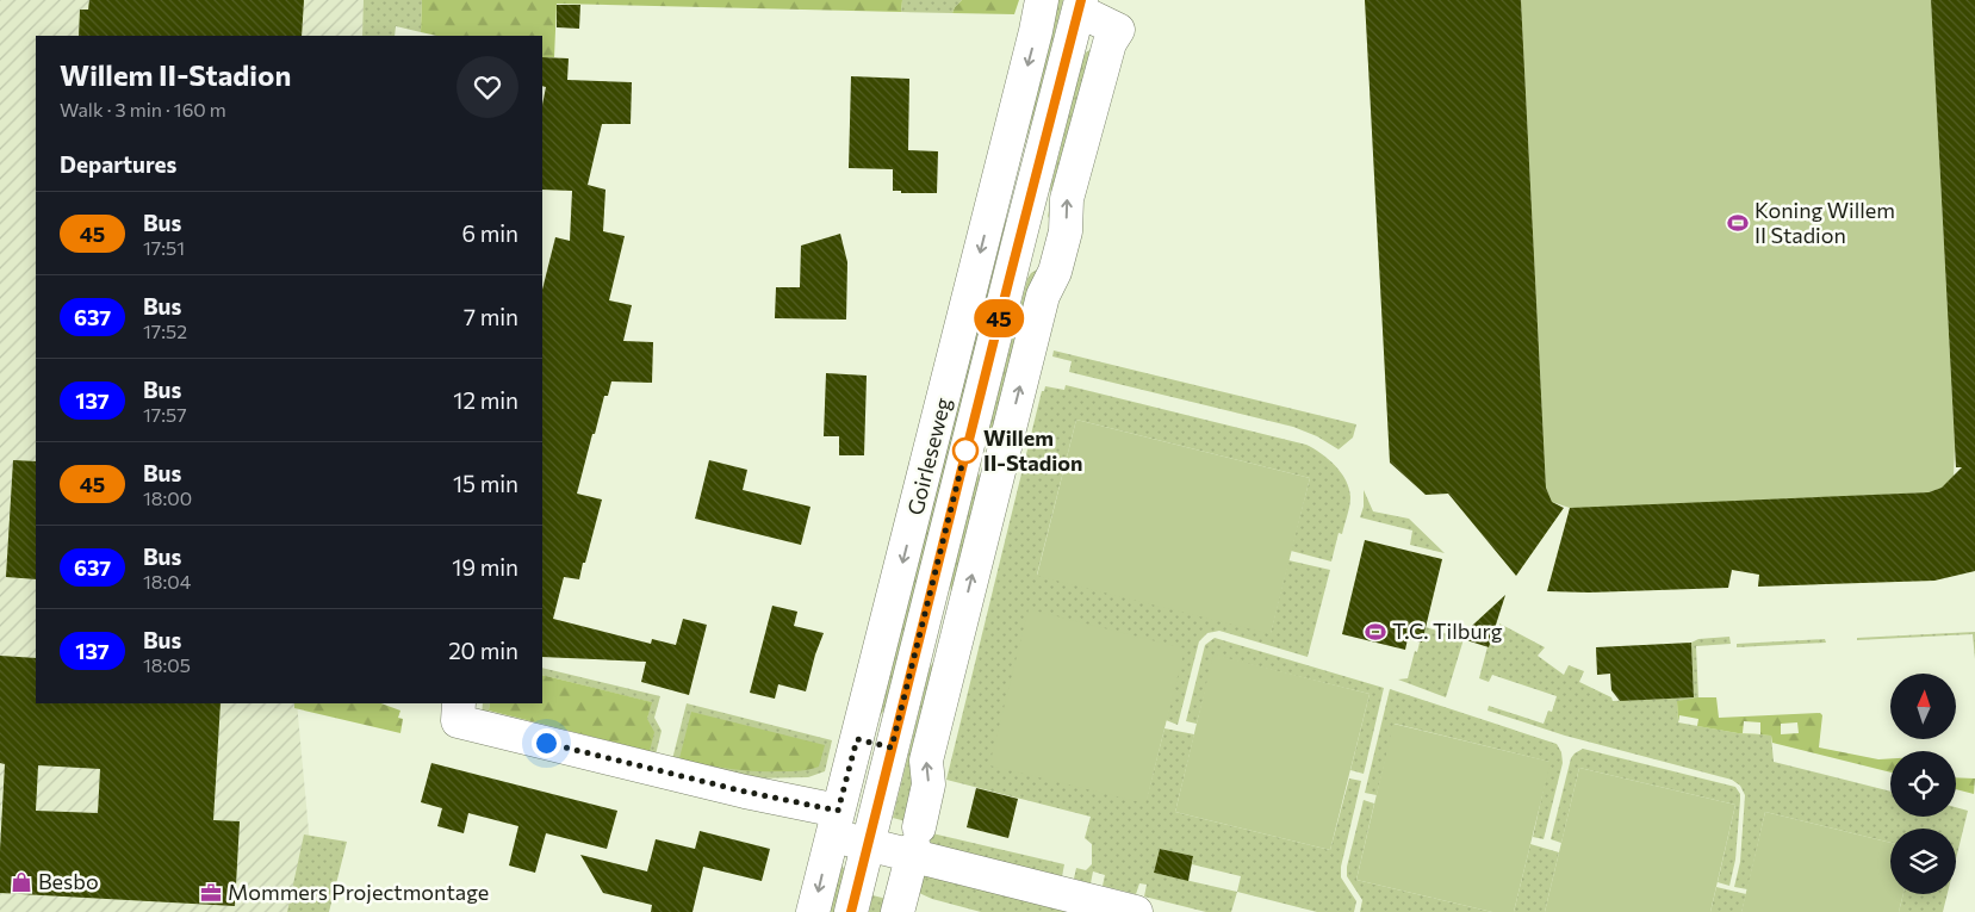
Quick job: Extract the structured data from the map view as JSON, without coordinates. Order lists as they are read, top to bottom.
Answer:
{
  "streets": {
    "street": ["Goirleseweg"]
  },
  "places": {
    "sports": ["Koning Willem II Stadion", "T.C. Tilburg"],
    "other": ["Willem II-Stadion"],
    "shop": ["Besbo"],
    "office": ["Mommers Projectmontage"]
  },
  "lines": ["bus line 45"],
  "north": "top",
  "page": {
    "on_map": "45",
    "heading": [
      ["Willem II-Stadion", "Walk · 3 min · 160 m"],
      "Departures"
    ],
    "list": [
      {
        "mark": "45",
        "name": "Bus",
        "note": "17:51",
        "value": "6 min"
      },
      {
        "mark": "637",
        "name": "Bus",
        "note": "17:52",
        "value": "7 min"
      },
      {
        "mark": "137",
        "name": "Bus",
        "note": "17:57",
        "value": "12 min"
      },
      {
        "mark": "45",
        "name": "Bus",
        "note": "18:00",
        "value": "15 min"
      },
      {
        "mark": "637",
        "name": "Bus",
        "note": "18:04",
        "value": "19 min"
      },
      {
        "mark": "137",
        "name": "Bus",
        "note": "18:05",
        "value": "20 min"
      }
    ]
  }
}
